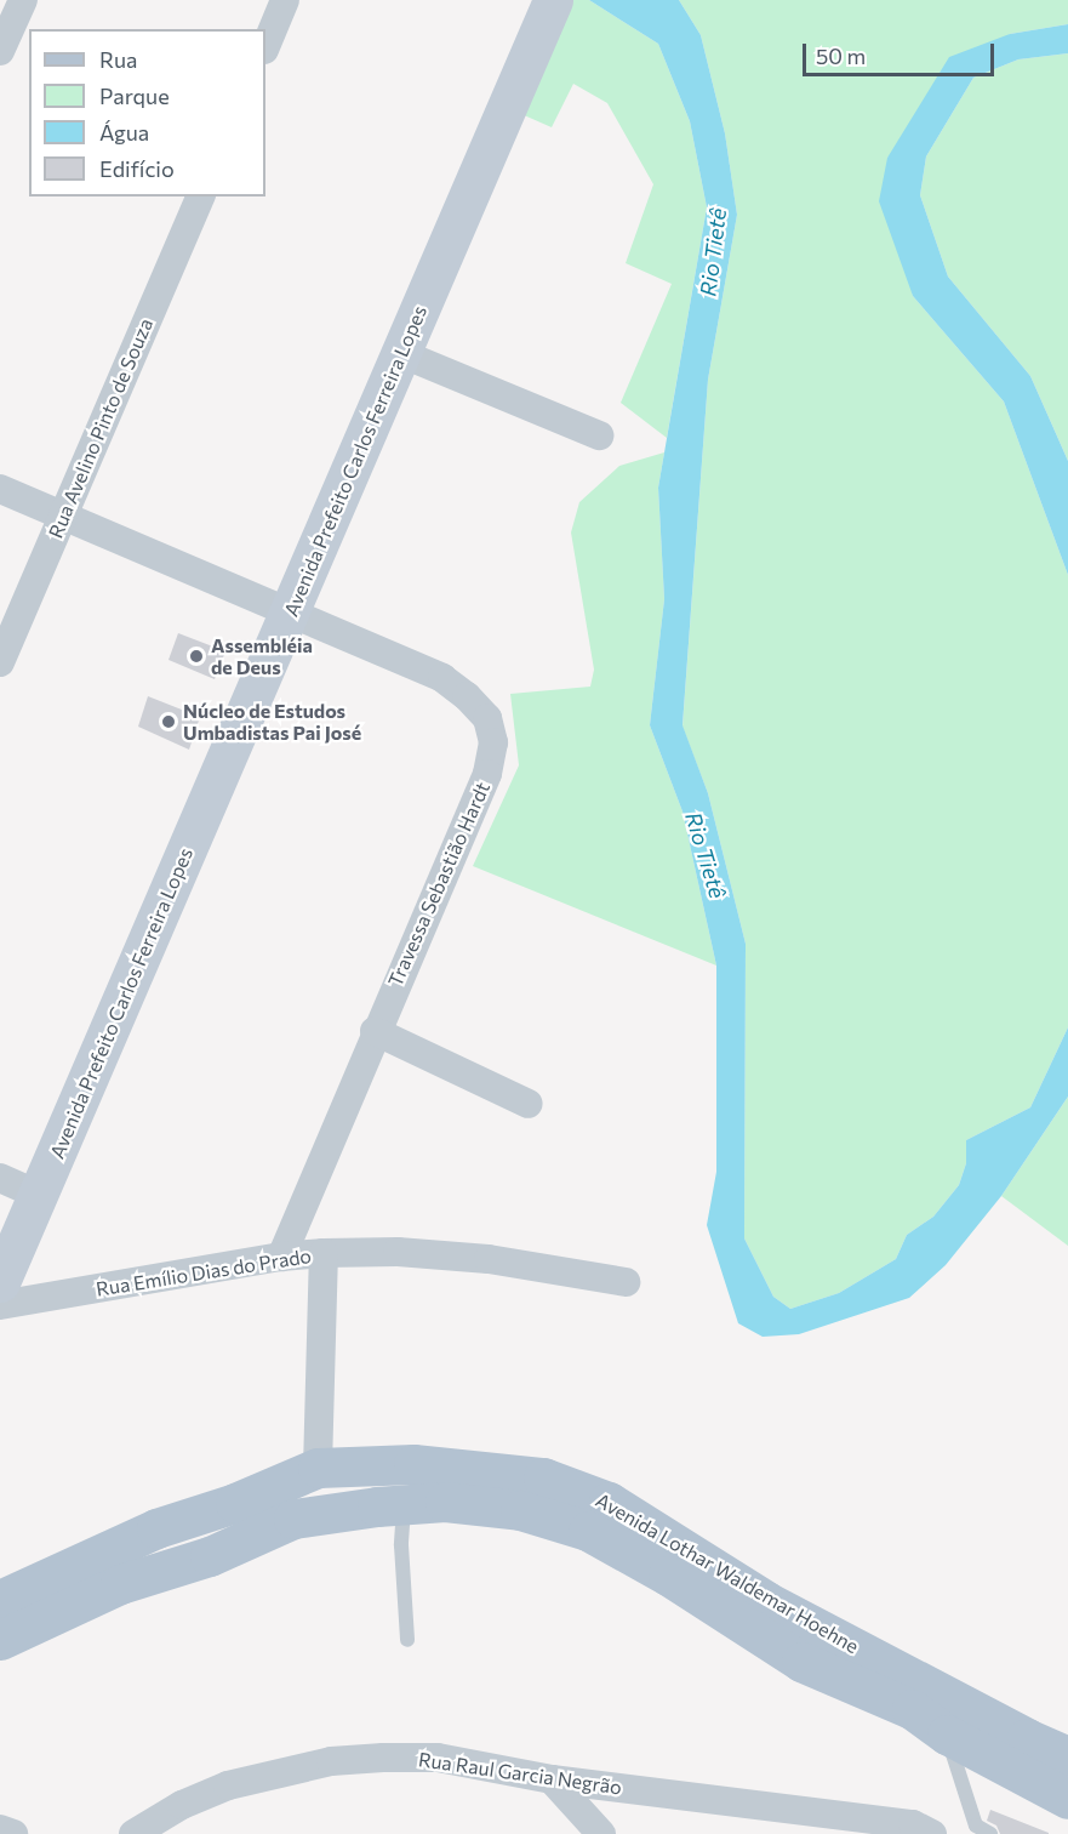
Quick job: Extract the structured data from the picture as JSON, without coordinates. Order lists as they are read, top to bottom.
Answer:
{
  "streets": {
    "main road": ["Avenida Prefeito Carlos Ferreira Lopes", "Avenida Lothar Waldemar Hoehne"],
    "street": [
      "Rua Avelino Pinto de Souza",
      "Travessa Sebastião Hardt",
      "Rua Emílio Dias do Prado",
      "Rua Raul Garcia Negrão"
    ]
  },
  "crossings": [
    ["Rua Avelino Pinto de Souza", "Travessa Sebastião Hardt"],
    ["Avenida Prefeito Carlos Ferreira Lopes", "Travessa Sebastião Hardt"],
    ["Travessa Sebastião Hardt", "Rua Emílio Dias do Prado"]
  ],
  "water": ["Rio Tietê"],
  "places": ["Assembléia de Deus", "Núcleo de Estudos Umbadistas Pai José"],
  "legend": [
    "Rua",
    "Parque",
    "Água",
    "Edifício"
  ],
  "scale_bar": "50 m"
}
